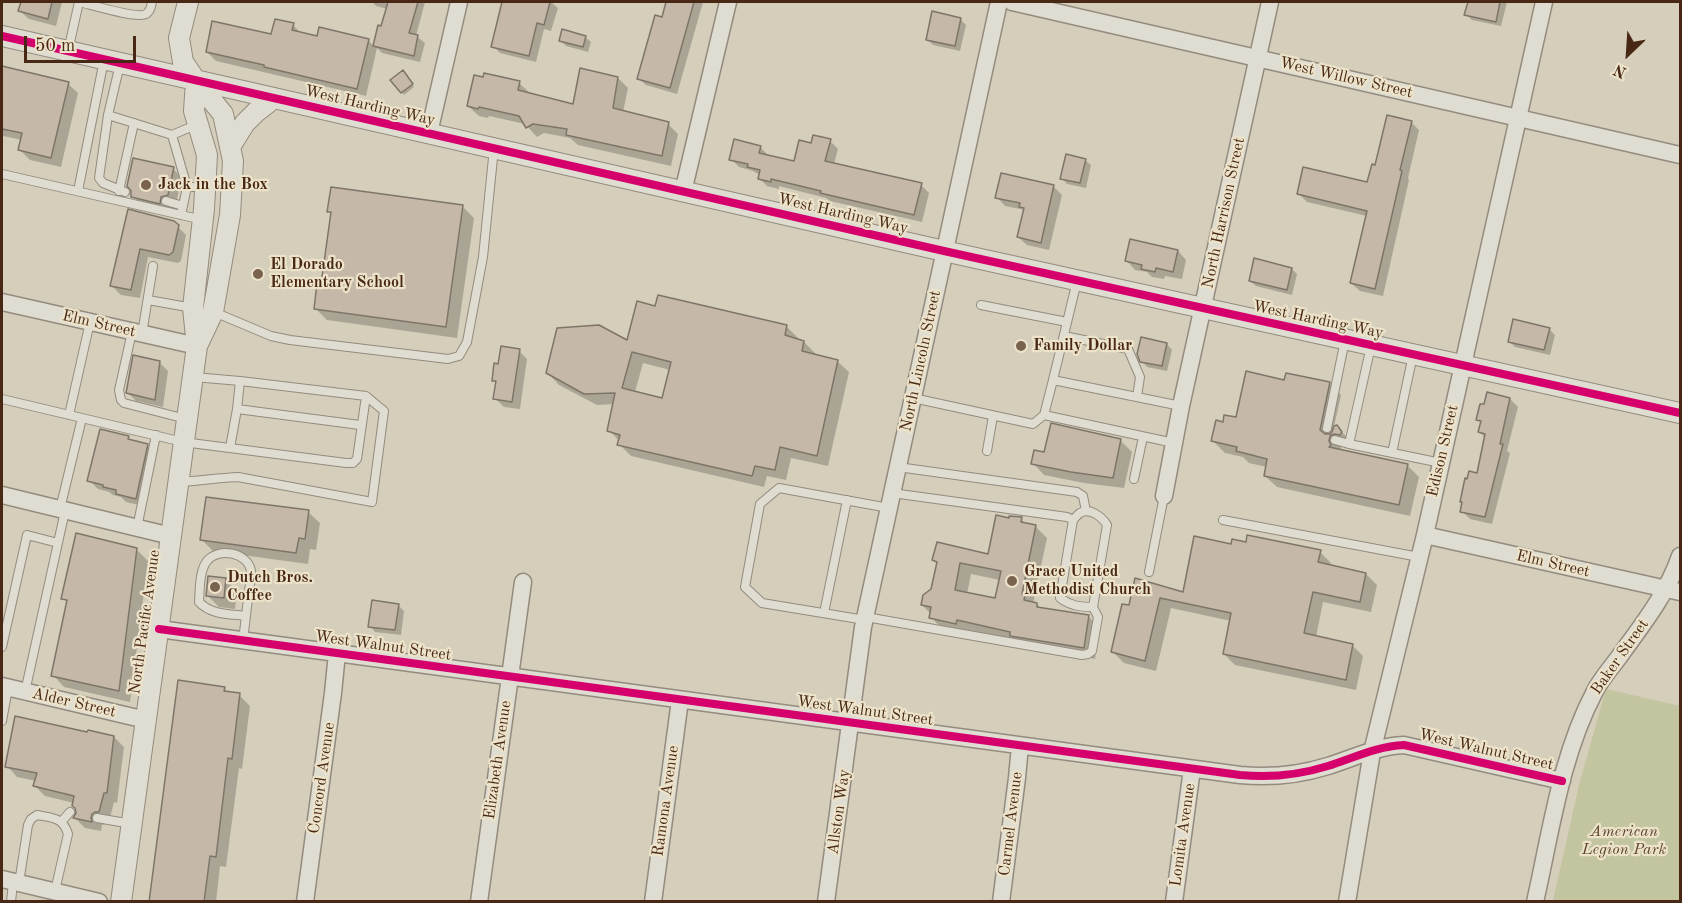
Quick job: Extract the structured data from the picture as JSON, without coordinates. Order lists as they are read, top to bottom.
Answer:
{
  "streets": {
    "street": [
      "West Willow Street",
      "West Harding Way",
      "North Harrison Street",
      "Elm Street",
      "North Lincoln Street",
      "Edison Street",
      "North Pacific Avenue",
      "West Walnut Street",
      "Baker Street",
      "Alder Street",
      "Elizabeth Avenue",
      "Concord Avenue",
      "Ramona Avenue",
      "Allston Way",
      "Carmel Avenue",
      "Lomita Avenue"
    ]
  },
  "crossings": [
    ["West Willow Street", "North Harrison Street"],
    ["West Willow Street", "Edison Street"],
    ["West Harding Way", "North Harrison Street"],
    ["West Harding Way", "North Lincoln Street"],
    ["West Harding Way", "Edison Street"],
    ["West Harding Way", "North Pacific Avenue"],
    ["Elm Street", "Edison Street"],
    ["Elm Street", "North Pacific Avenue"],
    ["Elm Street", "Baker Street"],
    ["North Lincoln Street", "West Walnut Street"],
    ["North Lincoln Street", "Allston Way"],
    ["Edison Street", "West Walnut Street"],
    ["North Pacific Avenue", "West Walnut Street"],
    ["North Pacific Avenue", "Alder Street"],
    ["West Walnut Street", "Baker Street"],
    ["West Walnut Street", "Elizabeth Avenue"],
    ["West Walnut Street", "Concord Avenue"],
    ["West Walnut Street", "Ramona Avenue"],
    ["West Walnut Street", "Allston Way"],
    ["West Walnut Street", "Carmel Avenue"],
    ["West Walnut Street", "Lomita Avenue"]
  ],
  "parks": ["American Legion Park"],
  "places": [
    "Jack in the Box",
    "El Dorado Elementary School",
    "Family Dollar",
    "Grace United Methodist Church",
    "Dutch Bros. Coffee"
  ],
  "scale_bar": "50 m",
  "north": "bottom left"
}
